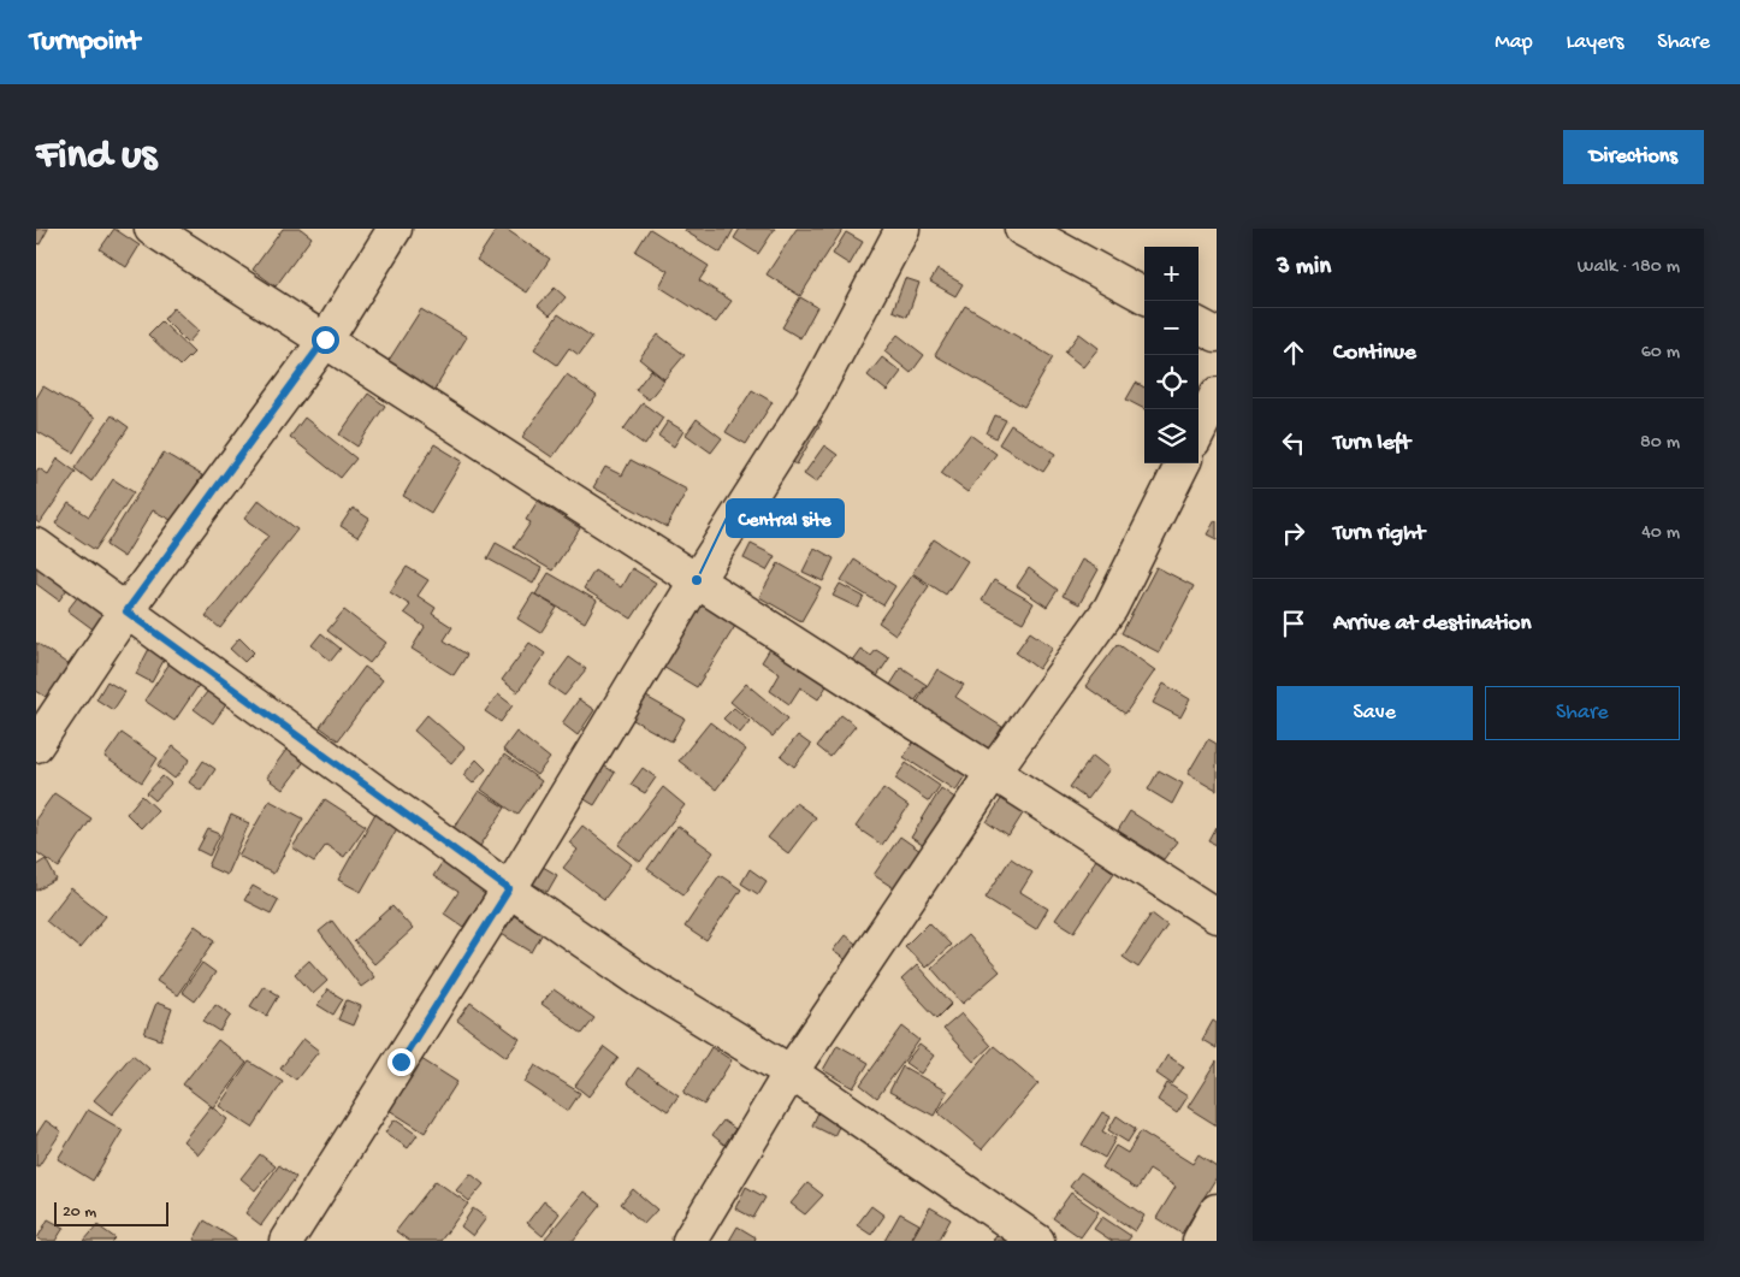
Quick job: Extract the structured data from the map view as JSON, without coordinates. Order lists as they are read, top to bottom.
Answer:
{
  "places": ["Central site"],
  "scale_bar": "20 m",
  "page": {
    "header": "Turnpoint",
    "nav": ["Map", "Layers", "Share"],
    "buttons": [
      "Directions",
      ["Save", "Share"]
    ],
    "title": "Find us",
    "heading": ["3 min", "Walk · 180 m"],
    "map_buttons": ["+", "−"],
    "list": [
      ["Continue", "60 m"],
      ["Turn left", "80 m"],
      ["Turn right", "40 m"],
      "Arrive at destination"
    ],
    "scale": "20 m"
  }
}
